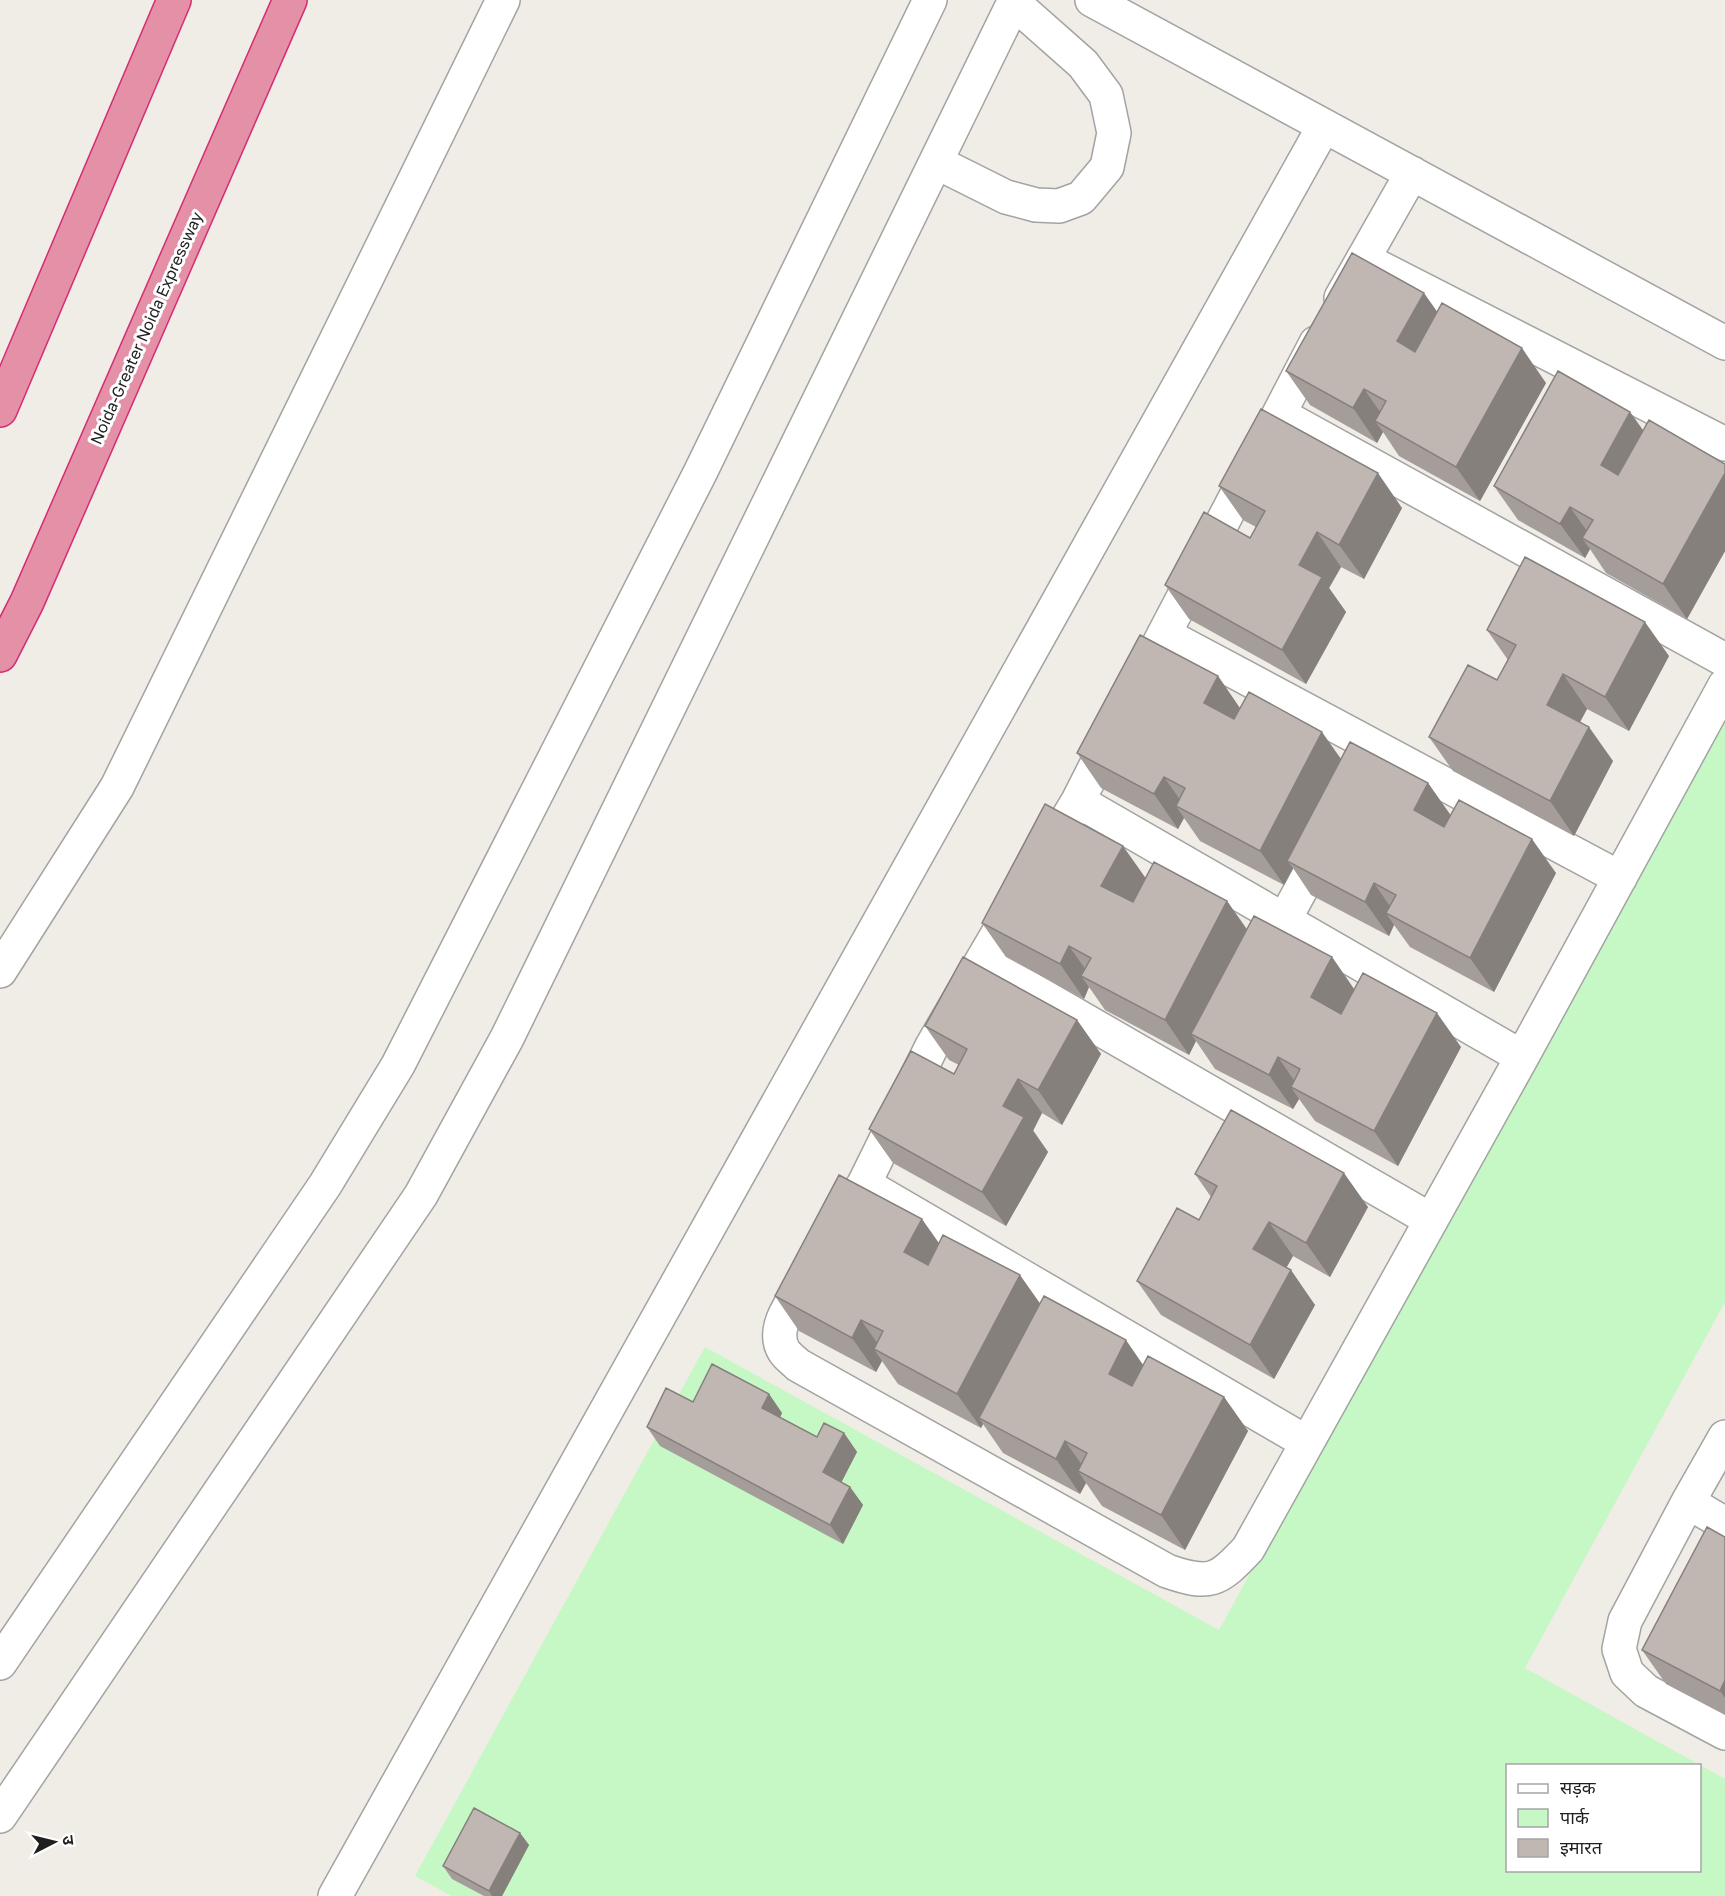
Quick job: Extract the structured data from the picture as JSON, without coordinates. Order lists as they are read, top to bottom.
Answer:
{
  "streets": {
    "highway": ["Noida-Greater Noida Expressway"]
  },
  "legend": ["सड़क", "पार्क", "इमारत"],
  "north": "right"
}
